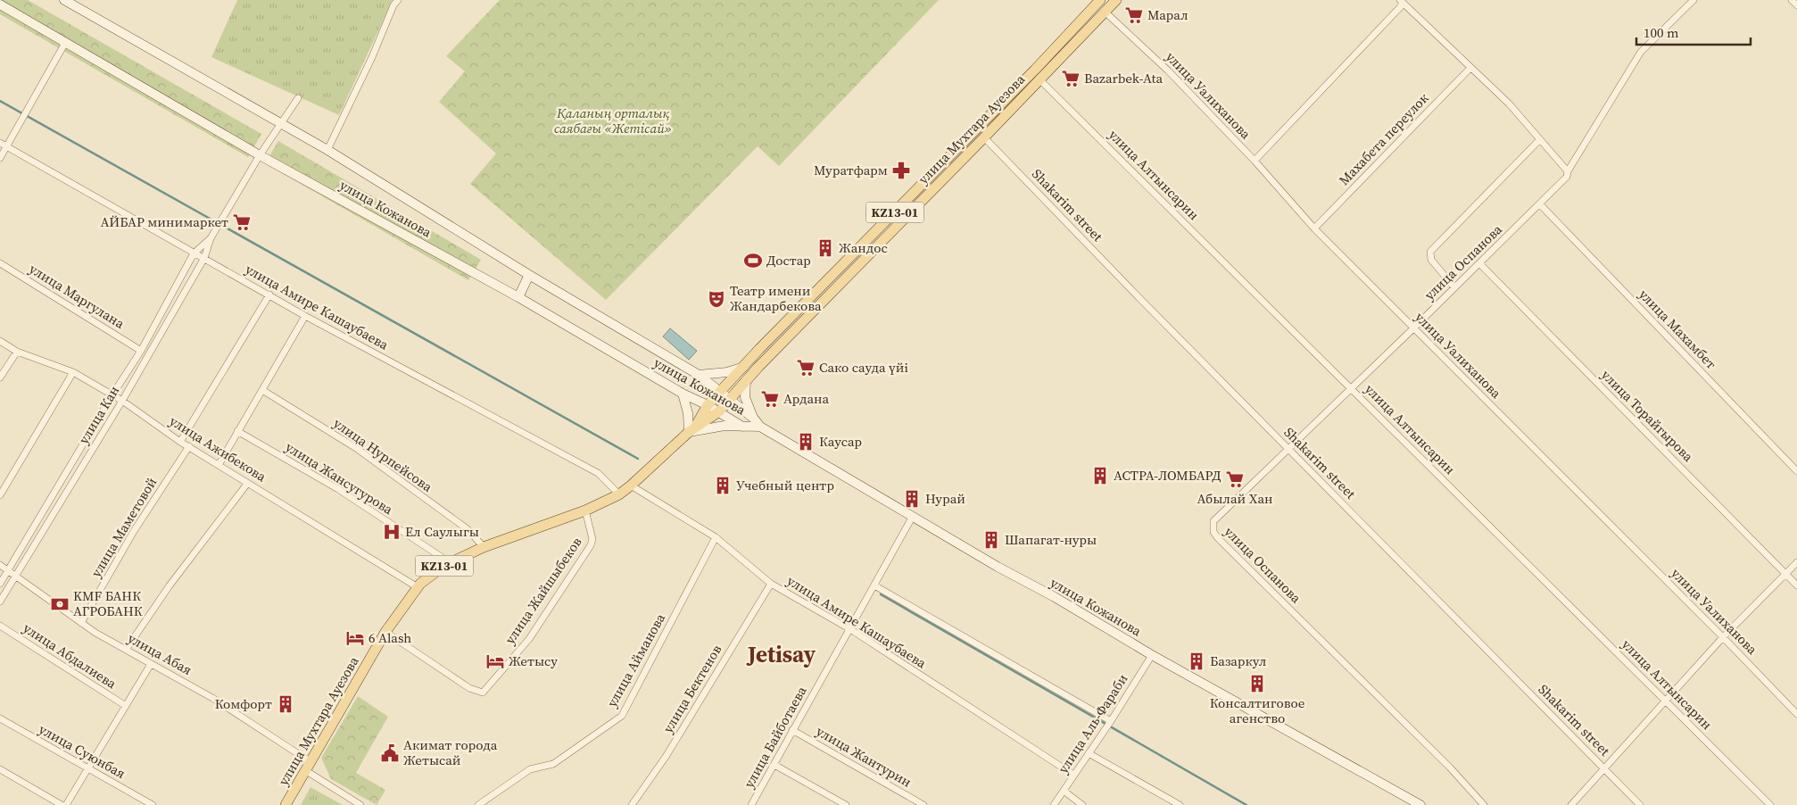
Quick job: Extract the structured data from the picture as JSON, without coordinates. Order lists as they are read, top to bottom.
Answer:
{
  "streets": {
    "main road": ["улица Мухтара Ауезова", "KZ13-01"],
    "street": [
      "улица Уалиханова",
      "Махабета переулок",
      "улица Алтынсарин",
      "Shakarim street",
      "улица Кожанова",
      "улица Оспанова",
      "улица Маргулана",
      "улица Амире Кашаубаева",
      "улица Махамбет",
      "улица Кан",
      "улица Торайгырова",
      "улица Ажибекова",
      "улица Нурпейсова",
      "улица Жансугурова",
      "улица Маметовой",
      "улица Жайшыбеков",
      "улица Абая",
      "улица Абдалиева",
      "улица Айманова",
      "улица Бектенов",
      "улица Аль-Фараби",
      "улица Байботаева",
      "улица Суюнбая",
      "улица Жантурин"
    ]
  },
  "crossings": [
    ["улица Уалиханова", "улица Мухтара Ауезова"],
    ["улица Уалиханова", "Махабета переулок"],
    ["улица Уалиханова", "улица Оспанова"],
    ["улица Мухтара Ауезова", "улица Алтынсарин"],
    ["улица Мухтара Ауезова", "Shakarim street"],
    ["улица Мухтара Ауезова", "улица Кожанова"],
    ["улица Мухтара Ауезова", "улица Амире Кашаубаева"],
    ["улица Мухтара Ауезова", "улица Ажибекова"],
    ["улица Мухтара Ауезова", "улица Нурпейсова"],
    ["улица Мухтара Ауезова", "улица Жансугурова"],
    ["улица Мухтара Ауезова", "улица Жайшыбеков"],
    ["улица Мухтара Ауезова", "улица Абая"],
    ["улица Алтынсарин", "улица Оспанова"],
    ["Shakarim street", "улица Оспанова"],
    ["улица Кожанова", "улица Кан"],
    ["улица Кожанова", "улица Аль-Фараби"],
    ["улица Кожанова", "улица Байботаева"],
    ["улица Оспанова", "улица Махамбет"],
    ["улица Оспанова", "улица Торайгырова"],
    ["улица Маргулана", "улица Кан"],
    ["улица Амире Кашаубаева", "улица Кан"],
    ["улица Амире Кашаубаева", "улица Айманова"],
    ["улица Амире Кашаубаева", "улица Бектенов"],
    ["улица Амире Кашаубаева", "улица Аль-Фараби"],
    ["улица Амире Кашаубаева", "улица Байботаева"],
    ["улица Кан", "улица Ажибекова"],
    ["улица Кан", "улица Абая"],
    ["улица Ажибекова", "улица Маметовой"],
    ["улица Маметовой", "улица Абая"],
    ["улица Байботаева", "улица Жантурин"]
  ],
  "districts": ["Jetisay"],
  "parks": ["Қаланың орталық саябағы «Жетісай»"],
  "places": {
    "supermarket": [
      "Марал",
      "Bazarbek-Ata",
      "АЙБАР минимаркет",
      "Сако сауда үйі",
      "Ардана",
      "Абылай Хан"
    ],
    "pharmacy": ["Муратфарм"],
    "building": [
      "Жандос",
      "Каусар",
      "АСТРА-ЛОМБАРД",
      "Учебный центр",
      "Нурай",
      "Шапагат-нуры",
      "Базаркул",
      "Консалтиговое агенство",
      "Комфорт"
    ],
    "sports": ["Достар"],
    "theatre": ["Театр имени Жандарбекова"],
    "hospital": ["Ел Саулыгы"],
    "bank": ["KMF БАНК АГРОБАНК"],
    "hotel": ["6 Alash", "Жетысу"],
    "public building": ["Акимат города Жетысай"]
  },
  "scale_bar": "100 m"
}
